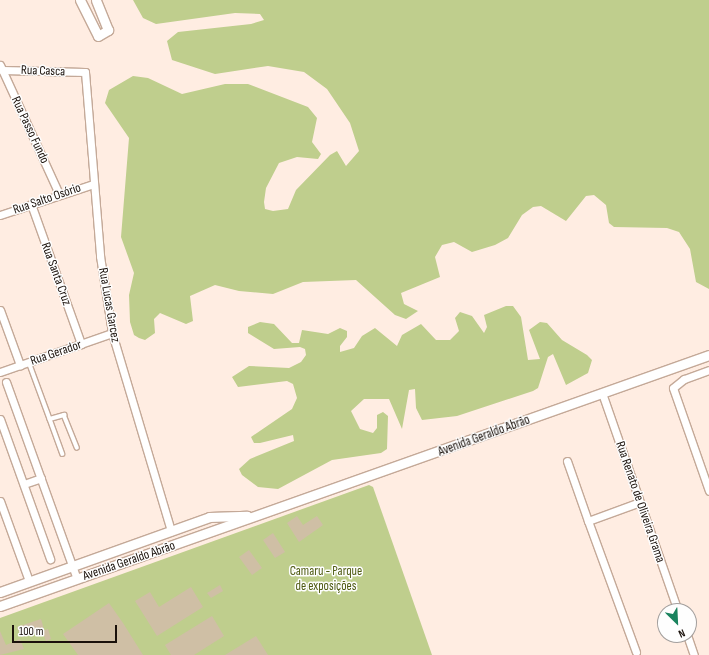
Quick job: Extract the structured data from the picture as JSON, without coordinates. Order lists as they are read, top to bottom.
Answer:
{
  "streets": {
    "main road": ["Avenida Geraldo Abrão"],
    "street": [
      "Rua Casca",
      "Rua Passo Fundo",
      "Rua Salto Osório",
      "Rua Santa Cruz",
      "Rua Lucas Garcez",
      "Rua Gerador",
      "Rua Renato de Oliveira Grama"
    ]
  },
  "crossings": [
    ["Rua Casca", "Rua Passo Fundo"],
    ["Rua Casca", "Rua Lucas Garcez"],
    ["Rua Passo Fundo", "Rua Salto Osório"],
    ["Rua Salto Osório", "Rua Santa Cruz"],
    ["Rua Salto Osório", "Rua Lucas Garcez"],
    ["Rua Santa Cruz", "Rua Gerador"],
    ["Rua Lucas Garcez", "Rua Gerador"],
    ["Rua Lucas Garcez", "Avenida Geraldo Abrão"],
    ["Avenida Geraldo Abrão", "Rua Renato de Oliveira Grama"]
  ],
  "parks": ["Camaru - Parque de exposições"],
  "scale_bar": "100 m",
  "north": "bottom right"
}
